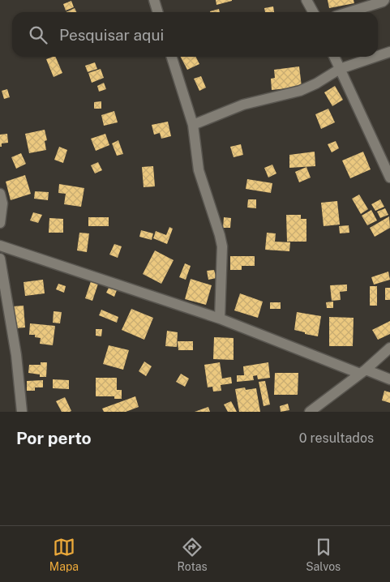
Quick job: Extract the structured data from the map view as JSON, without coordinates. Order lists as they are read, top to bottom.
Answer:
{
  "page": {
    "search": "Pesquisar aqui",
    "heading": ["Por perto", "0 resultados"],
    "nav": ["Mapa", "Rotas", "Salvos"]
  }
}
